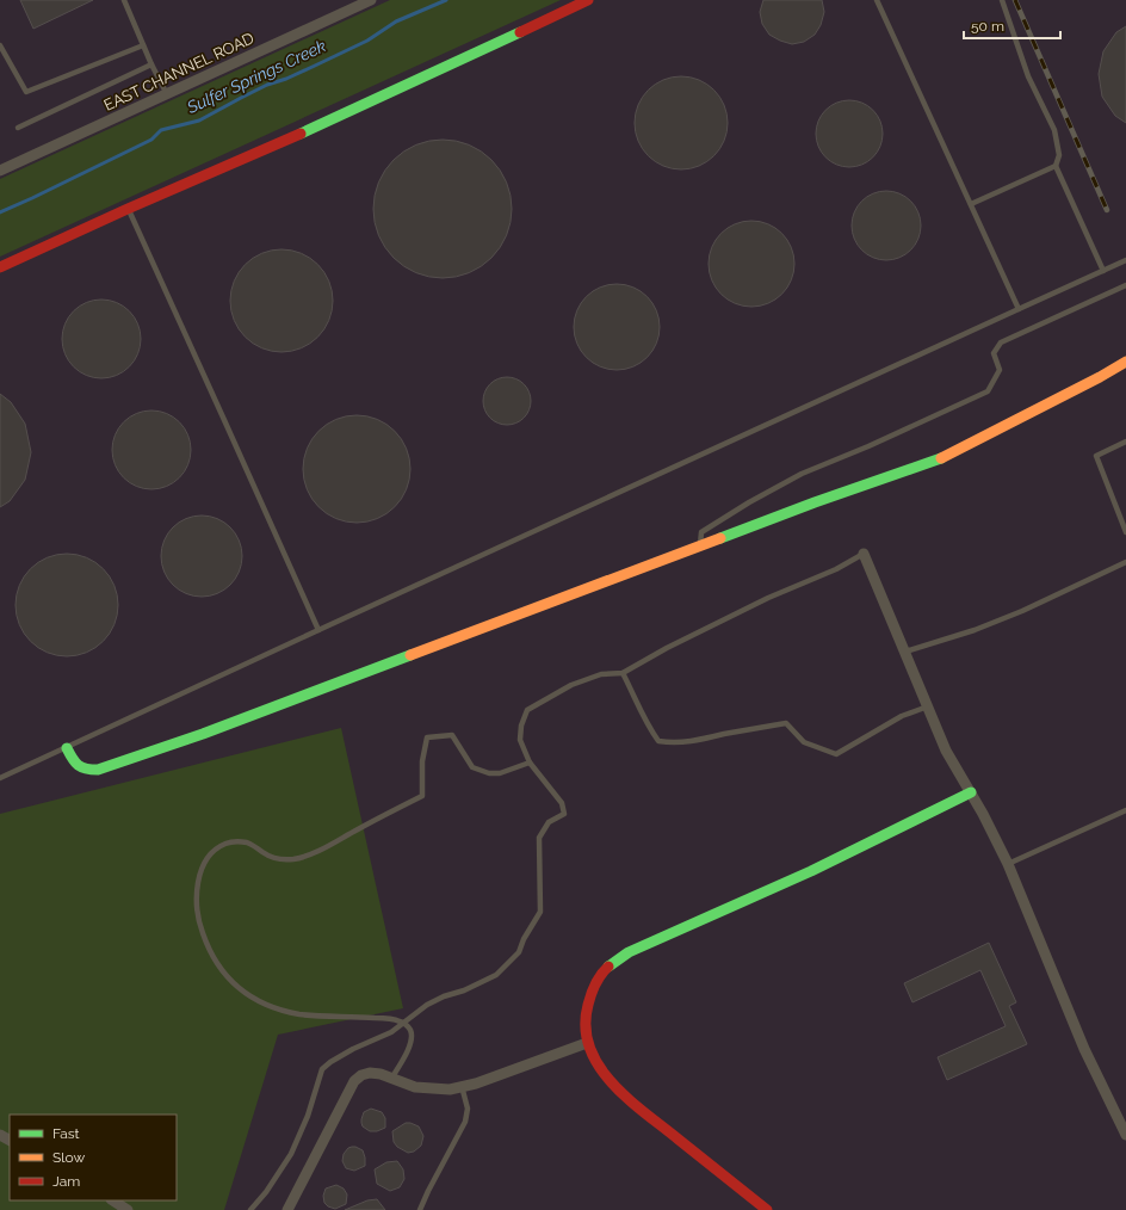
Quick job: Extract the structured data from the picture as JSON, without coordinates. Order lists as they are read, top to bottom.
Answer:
{
  "streets": {
    "street": ["EAST CHANNEL ROAD"]
  },
  "water": ["Sulfer Springs Creek"],
  "legend": ["Fast", "Slow", "Jam"],
  "scale_bar": "50 m"
}
